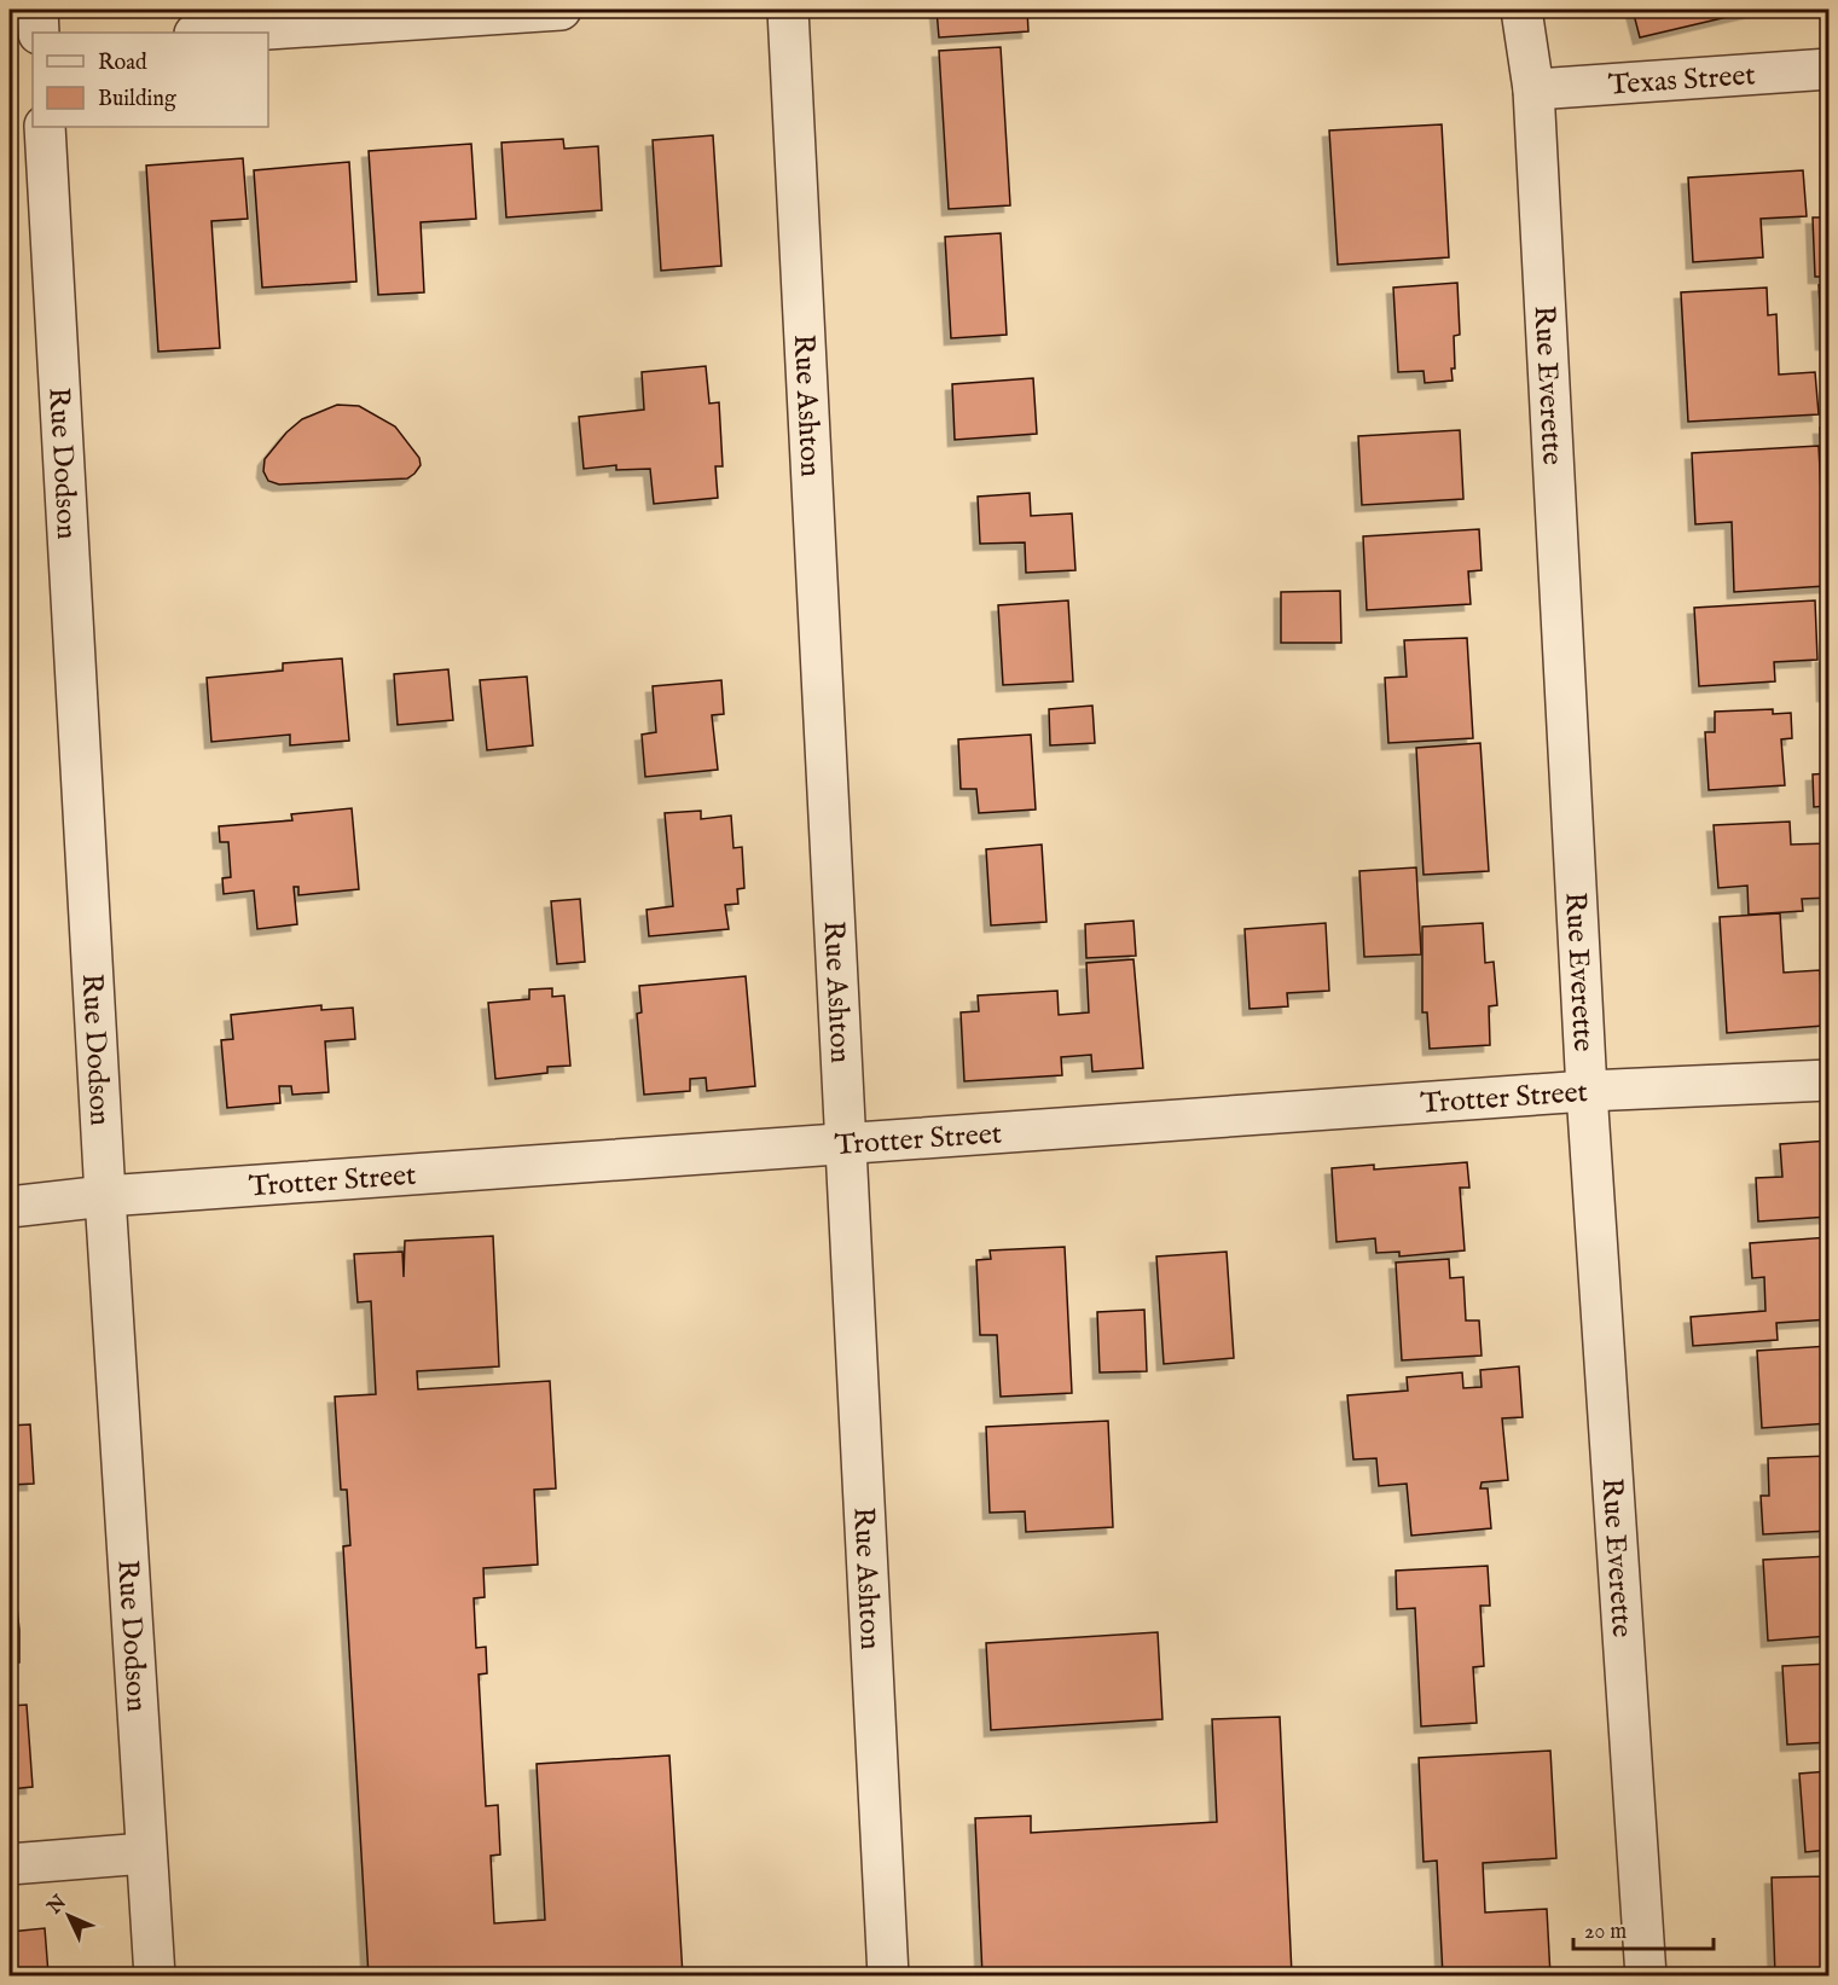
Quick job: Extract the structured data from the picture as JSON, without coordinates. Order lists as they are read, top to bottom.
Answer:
{
  "streets": {
    "street": [
      "Texas Street",
      "Rue Everette",
      "Rue Ashton",
      "Rue Dodson",
      "Trotter Street"
    ]
  },
  "crossings": [
    ["Texas Street", "Rue Everette"],
    ["Rue Everette", "Trotter Street"],
    ["Rue Ashton", "Trotter Street"],
    ["Rue Dodson", "Trotter Street"]
  ],
  "legend": ["Road", "Building"],
  "scale_bar": "20 m",
  "north": "top left"
}
